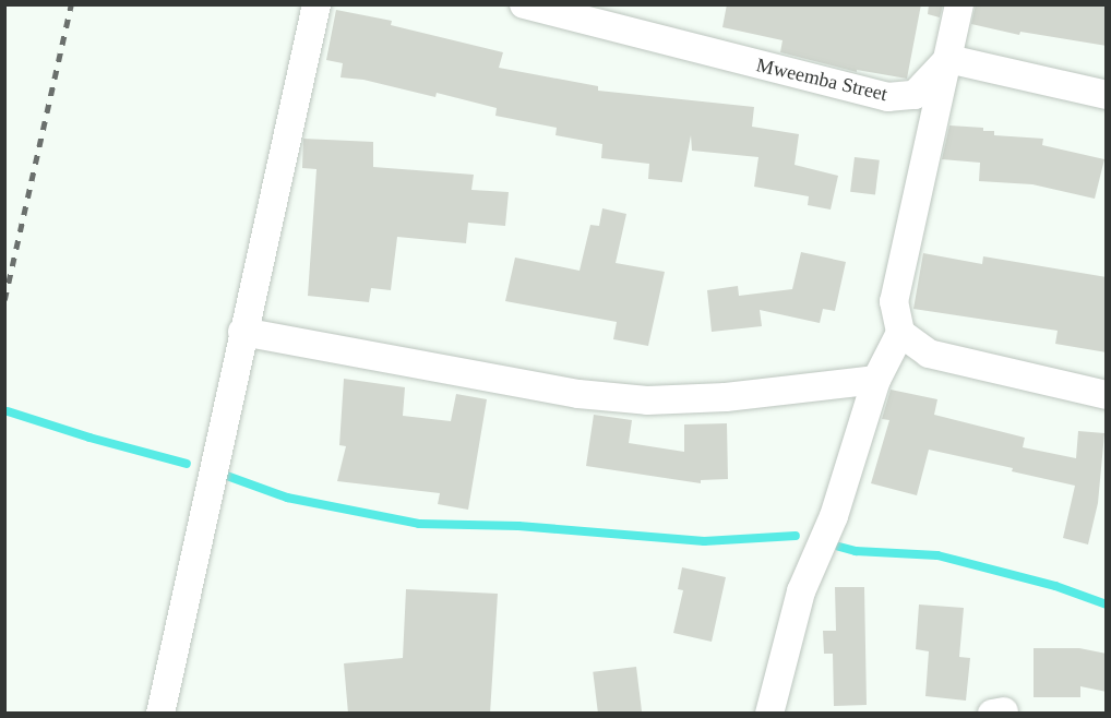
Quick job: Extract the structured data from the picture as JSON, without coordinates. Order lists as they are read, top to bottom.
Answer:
{
  "streets": {
    "street": ["Mweemba Street"]
  }
}
